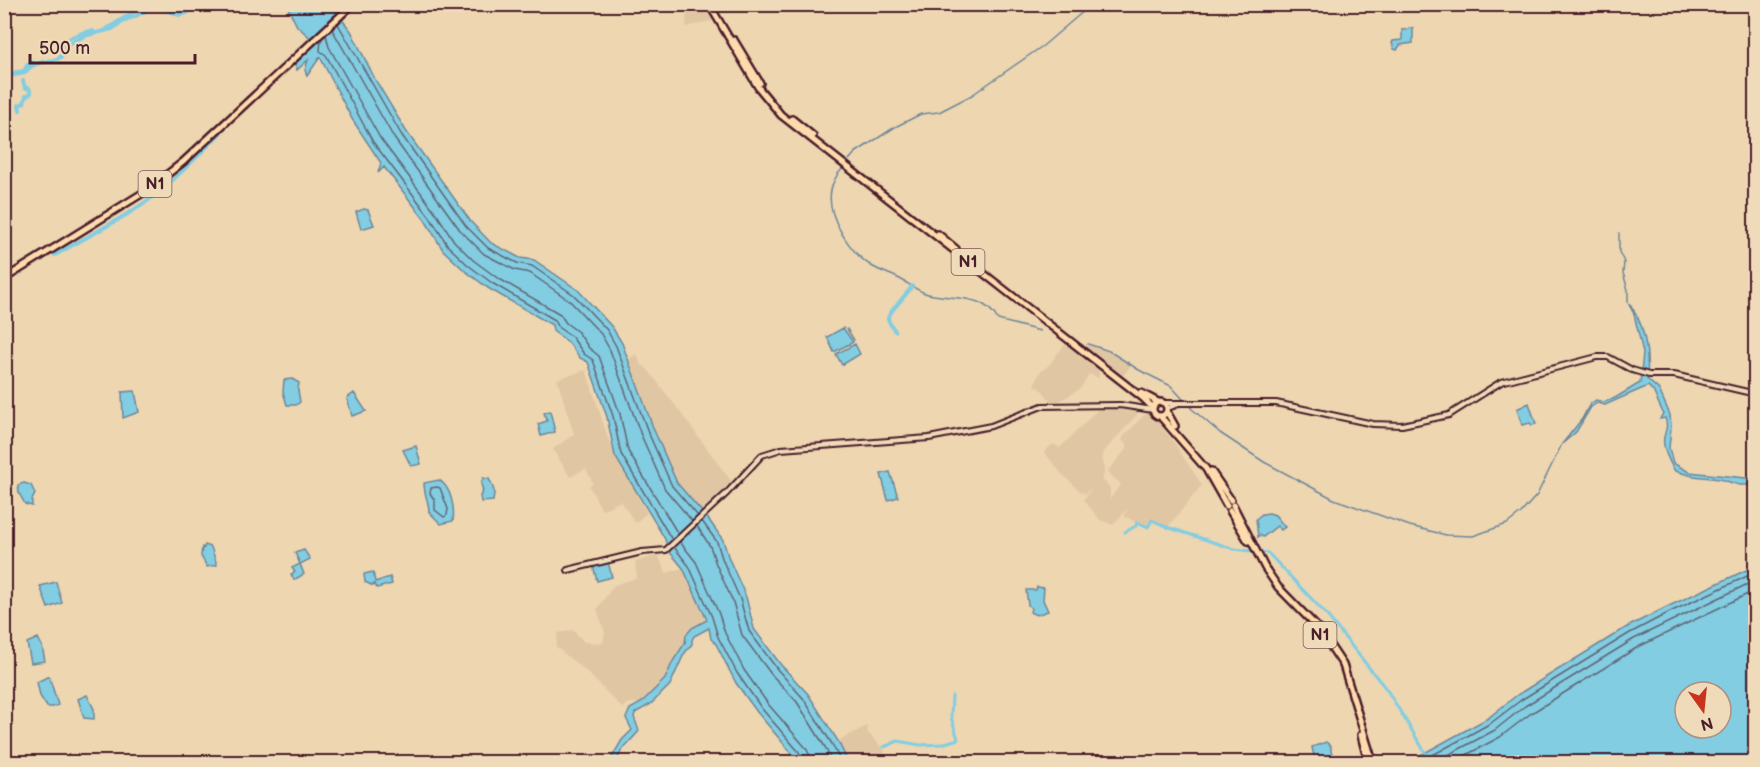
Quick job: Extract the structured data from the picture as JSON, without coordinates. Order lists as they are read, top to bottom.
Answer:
{
  "streets": {
    "highway": ["N1"]
  },
  "scale_bar": "500 m",
  "north": "bottom"
}
